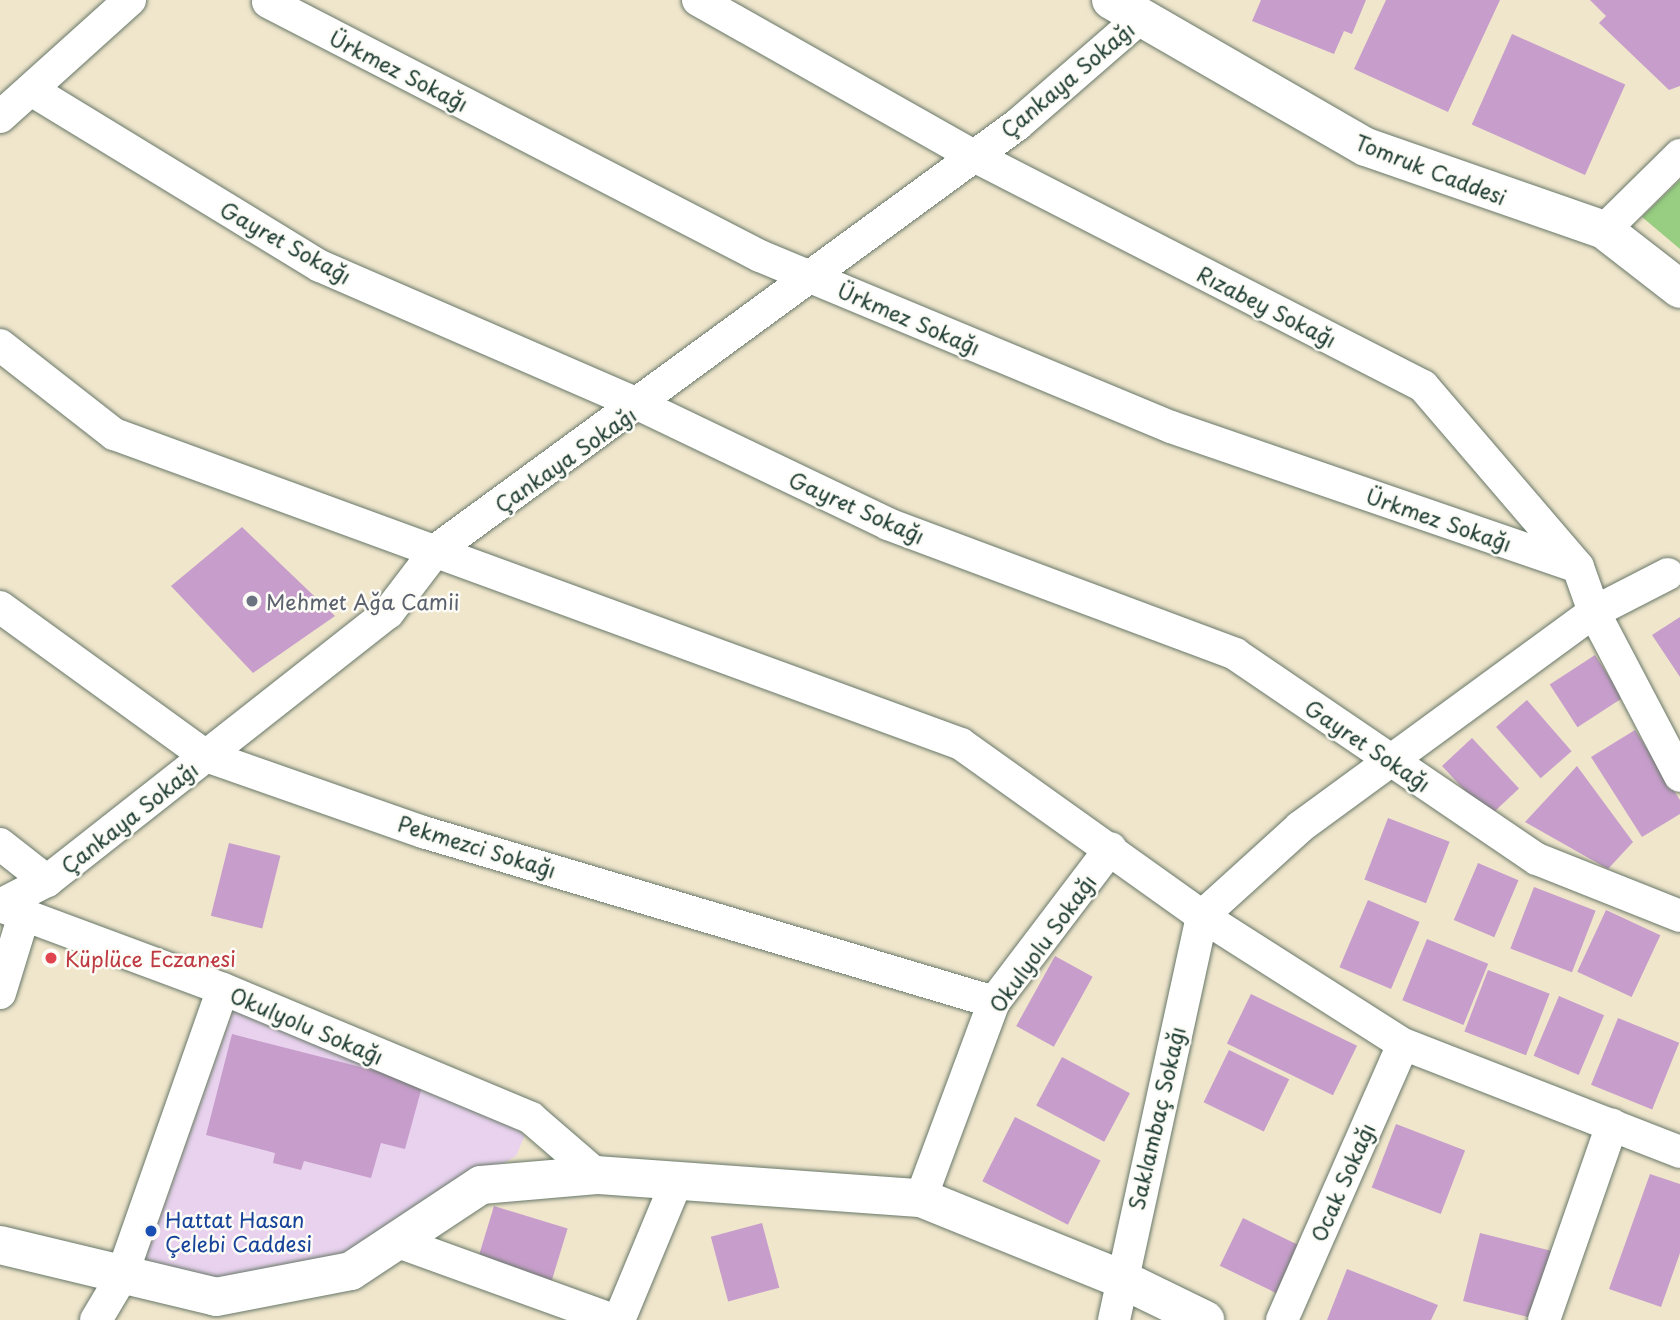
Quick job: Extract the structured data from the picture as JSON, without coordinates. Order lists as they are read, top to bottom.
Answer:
{
  "streets": {
    "street": [
      "Ürkmez Sokağı",
      "Çankaya Sokağı",
      "Tomruk Caddesi",
      "Gayret Sokağı",
      "Rızabey Sokağı",
      "Pekmezci Sokağı",
      "Okulyolu Sokağı",
      "Saklambaç Sokağı",
      "Ocak Sokağı"
    ]
  },
  "crossings": [
    ["Ürkmez Sokağı", "Çankaya Sokağı"],
    ["Ürkmez Sokağı", "Rızabey Sokağı"],
    ["Çankaya Sokağı", "Tomruk Caddesi"],
    ["Çankaya Sokağı", "Gayret Sokağı"],
    ["Çankaya Sokağı", "Rızabey Sokağı"],
    ["Çankaya Sokağı", "Pekmezci Sokağı"],
    ["Çankaya Sokağı", "Okulyolu Sokağı"],
    ["Pekmezci Sokağı", "Okulyolu Sokağı"]
  ],
  "places": ["Mehmet Ağa Camii", "Küplüce Eczanesi", "Hattat Hasan Çelebi Caddesi"]
}
